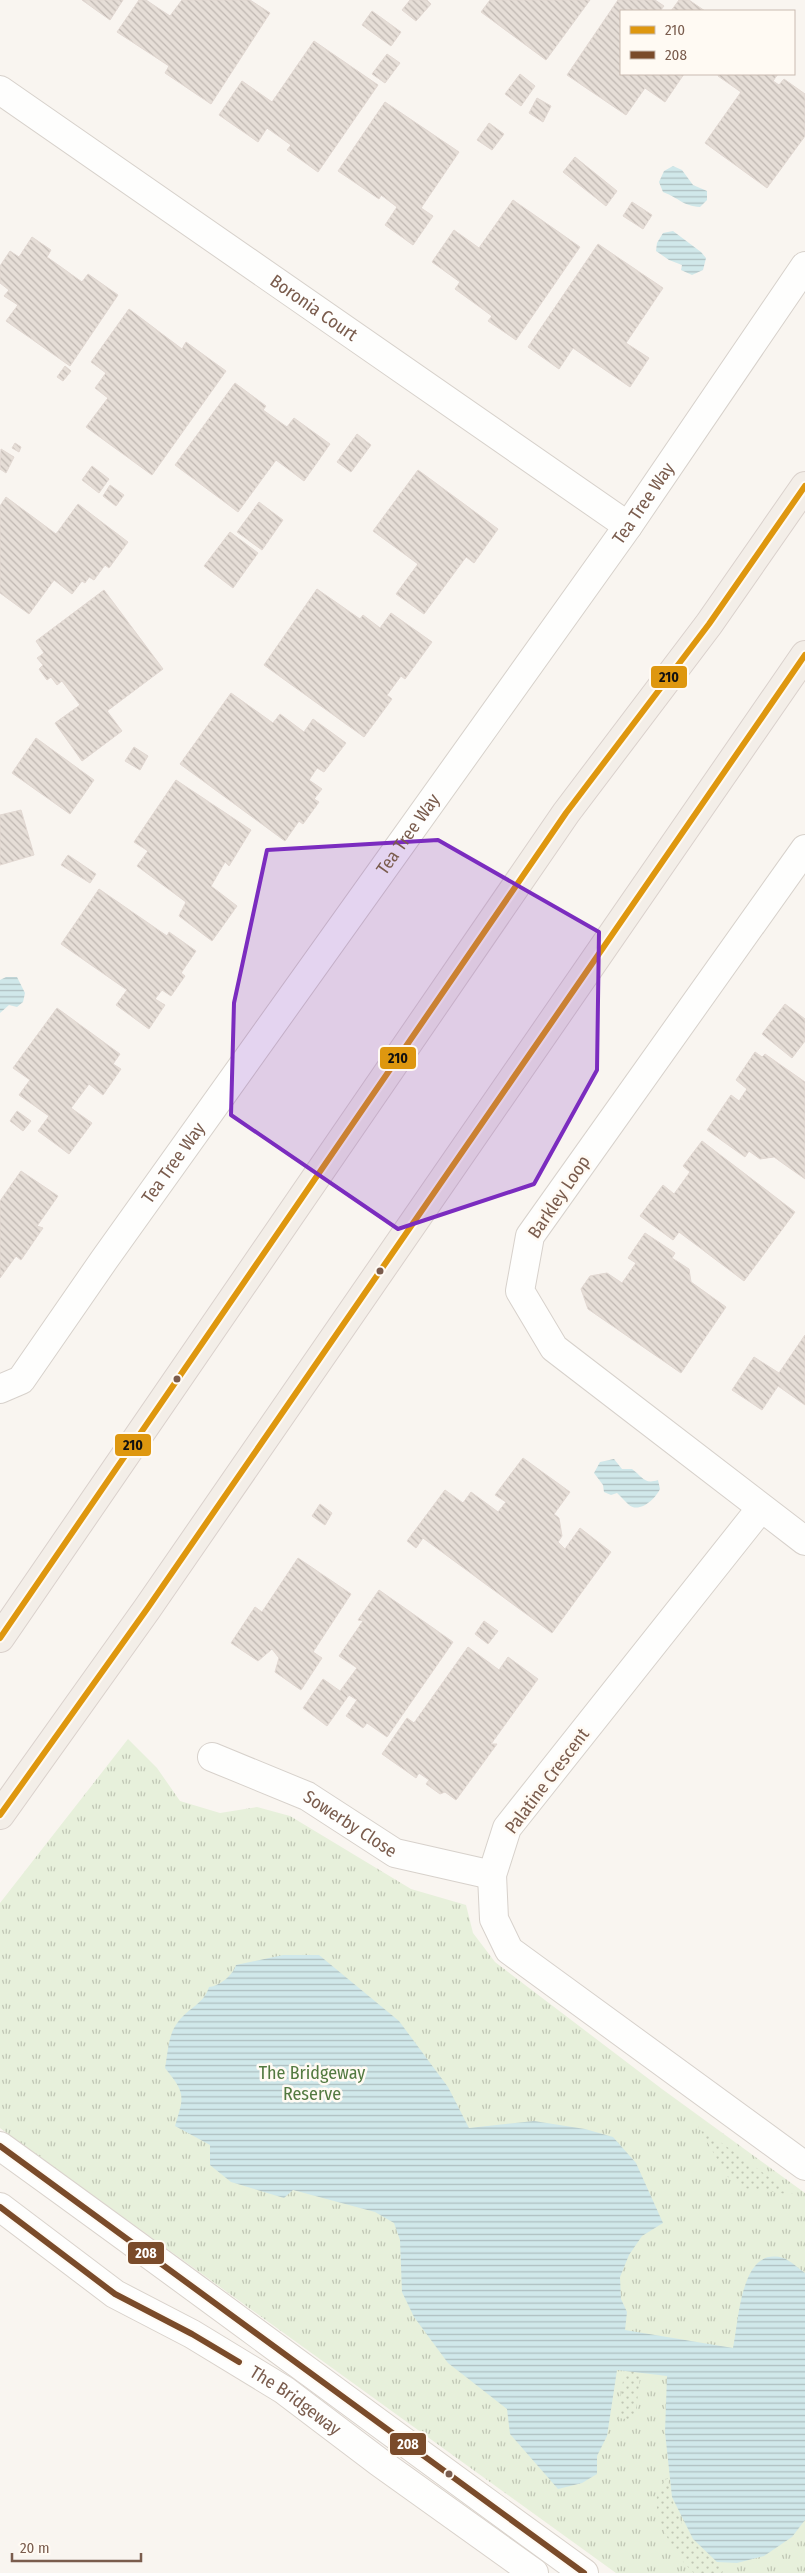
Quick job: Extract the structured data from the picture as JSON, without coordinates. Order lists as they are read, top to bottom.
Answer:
{
  "streets": {
    "street": [
      "Boronia Court",
      "Tea Tree Way",
      "Barkley Loop",
      "Palatine Crescent",
      "Sowerby Close",
      "The Bridgeway"
    ]
  },
  "crossings": [
    ["Boronia Court", "Tea Tree Way"],
    ["Barkley Loop", "Palatine Crescent"],
    ["Palatine Crescent", "Sowerby Close"]
  ],
  "parks": ["The Bridgeway Reserve"],
  "lines": ["transit line 210", "transit line 208"],
  "legend": ["210", "208"],
  "scale_bar": "20 m"
}
